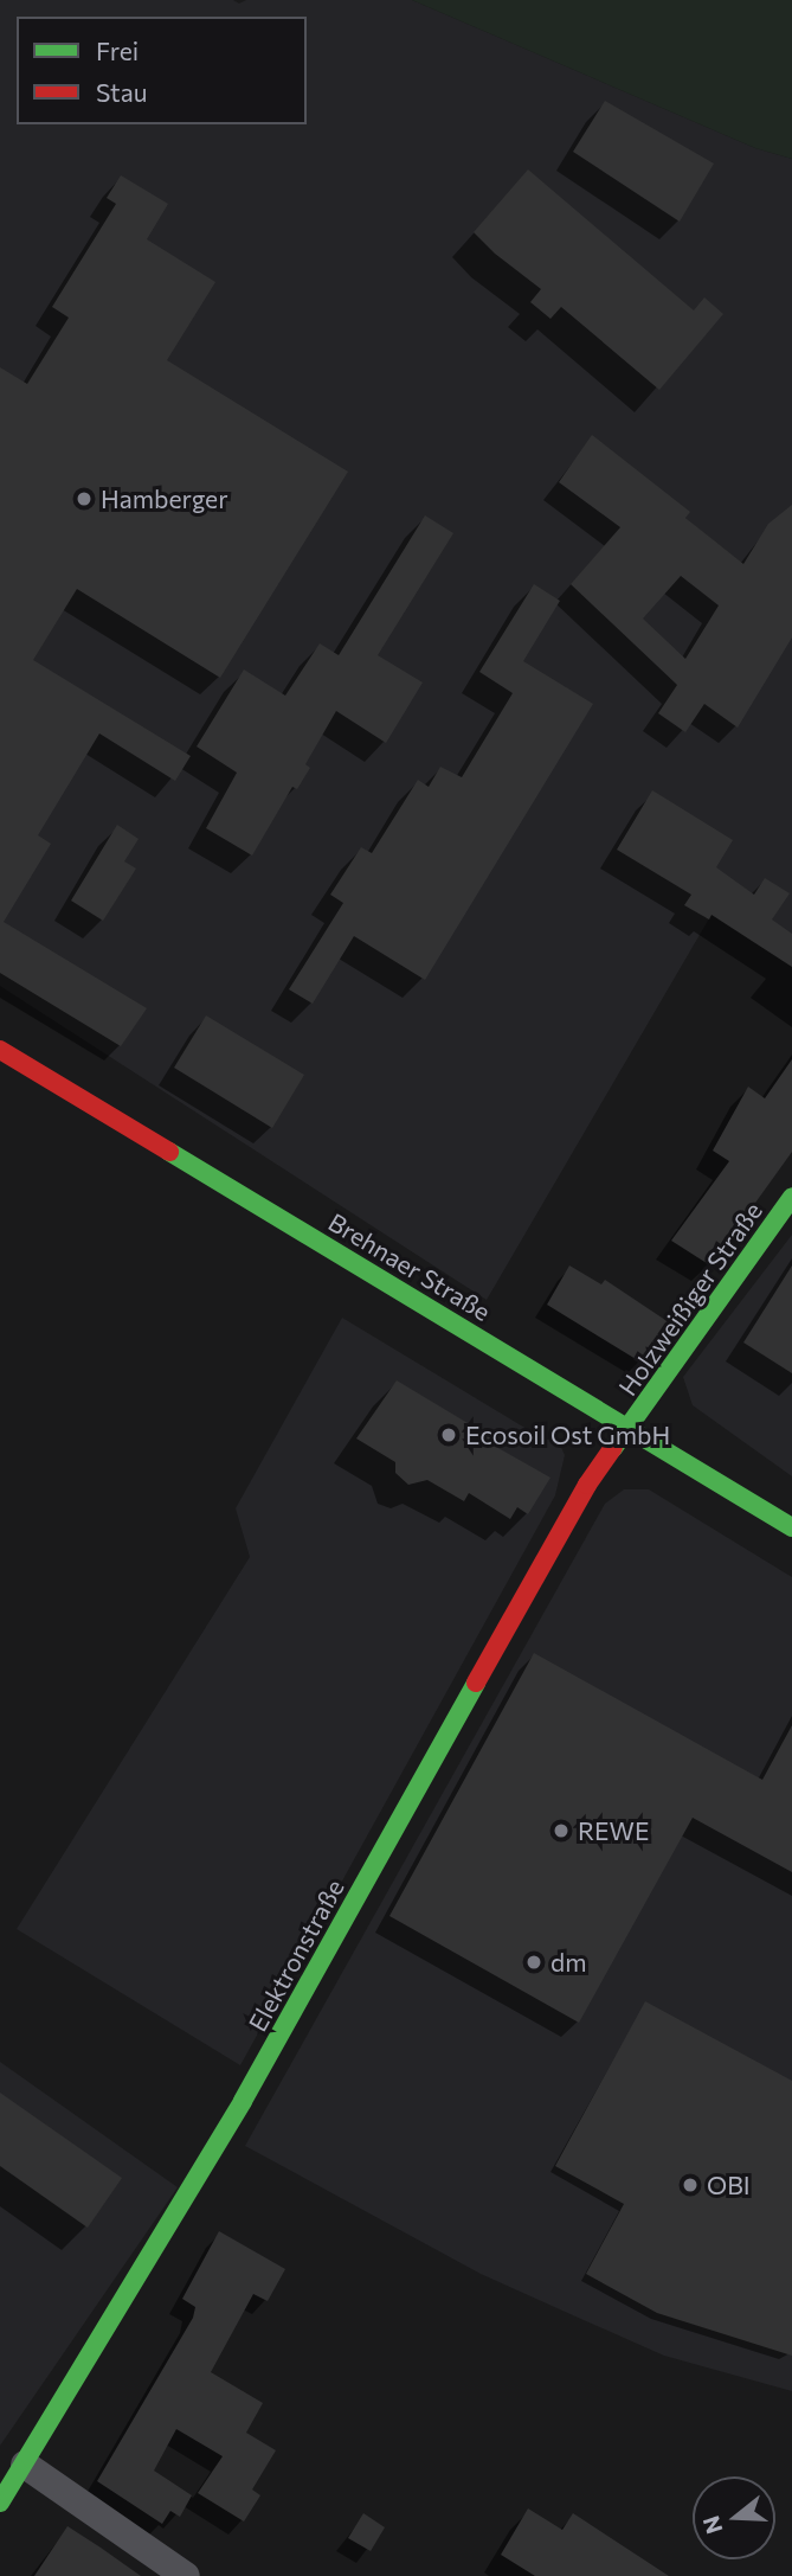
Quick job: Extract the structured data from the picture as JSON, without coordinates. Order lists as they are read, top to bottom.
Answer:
{
  "streets": {
    "street": ["Brehnaer Straße", "Holzweißiger Straße", "Elektronstraße"]
  },
  "crossings": [
    ["Brehnaer Straße", "Holzweißiger Straße"],
    ["Brehnaer Straße", "Elektronstraße"],
    ["Holzweißiger Straße", "Elektronstraße"]
  ],
  "places": [
    "Hamberger",
    "Ecosoil Ost GmbH",
    "REWE",
    "dm",
    "OBI"
  ],
  "legend": ["Frei", "Stau"],
  "north": "left"
}
